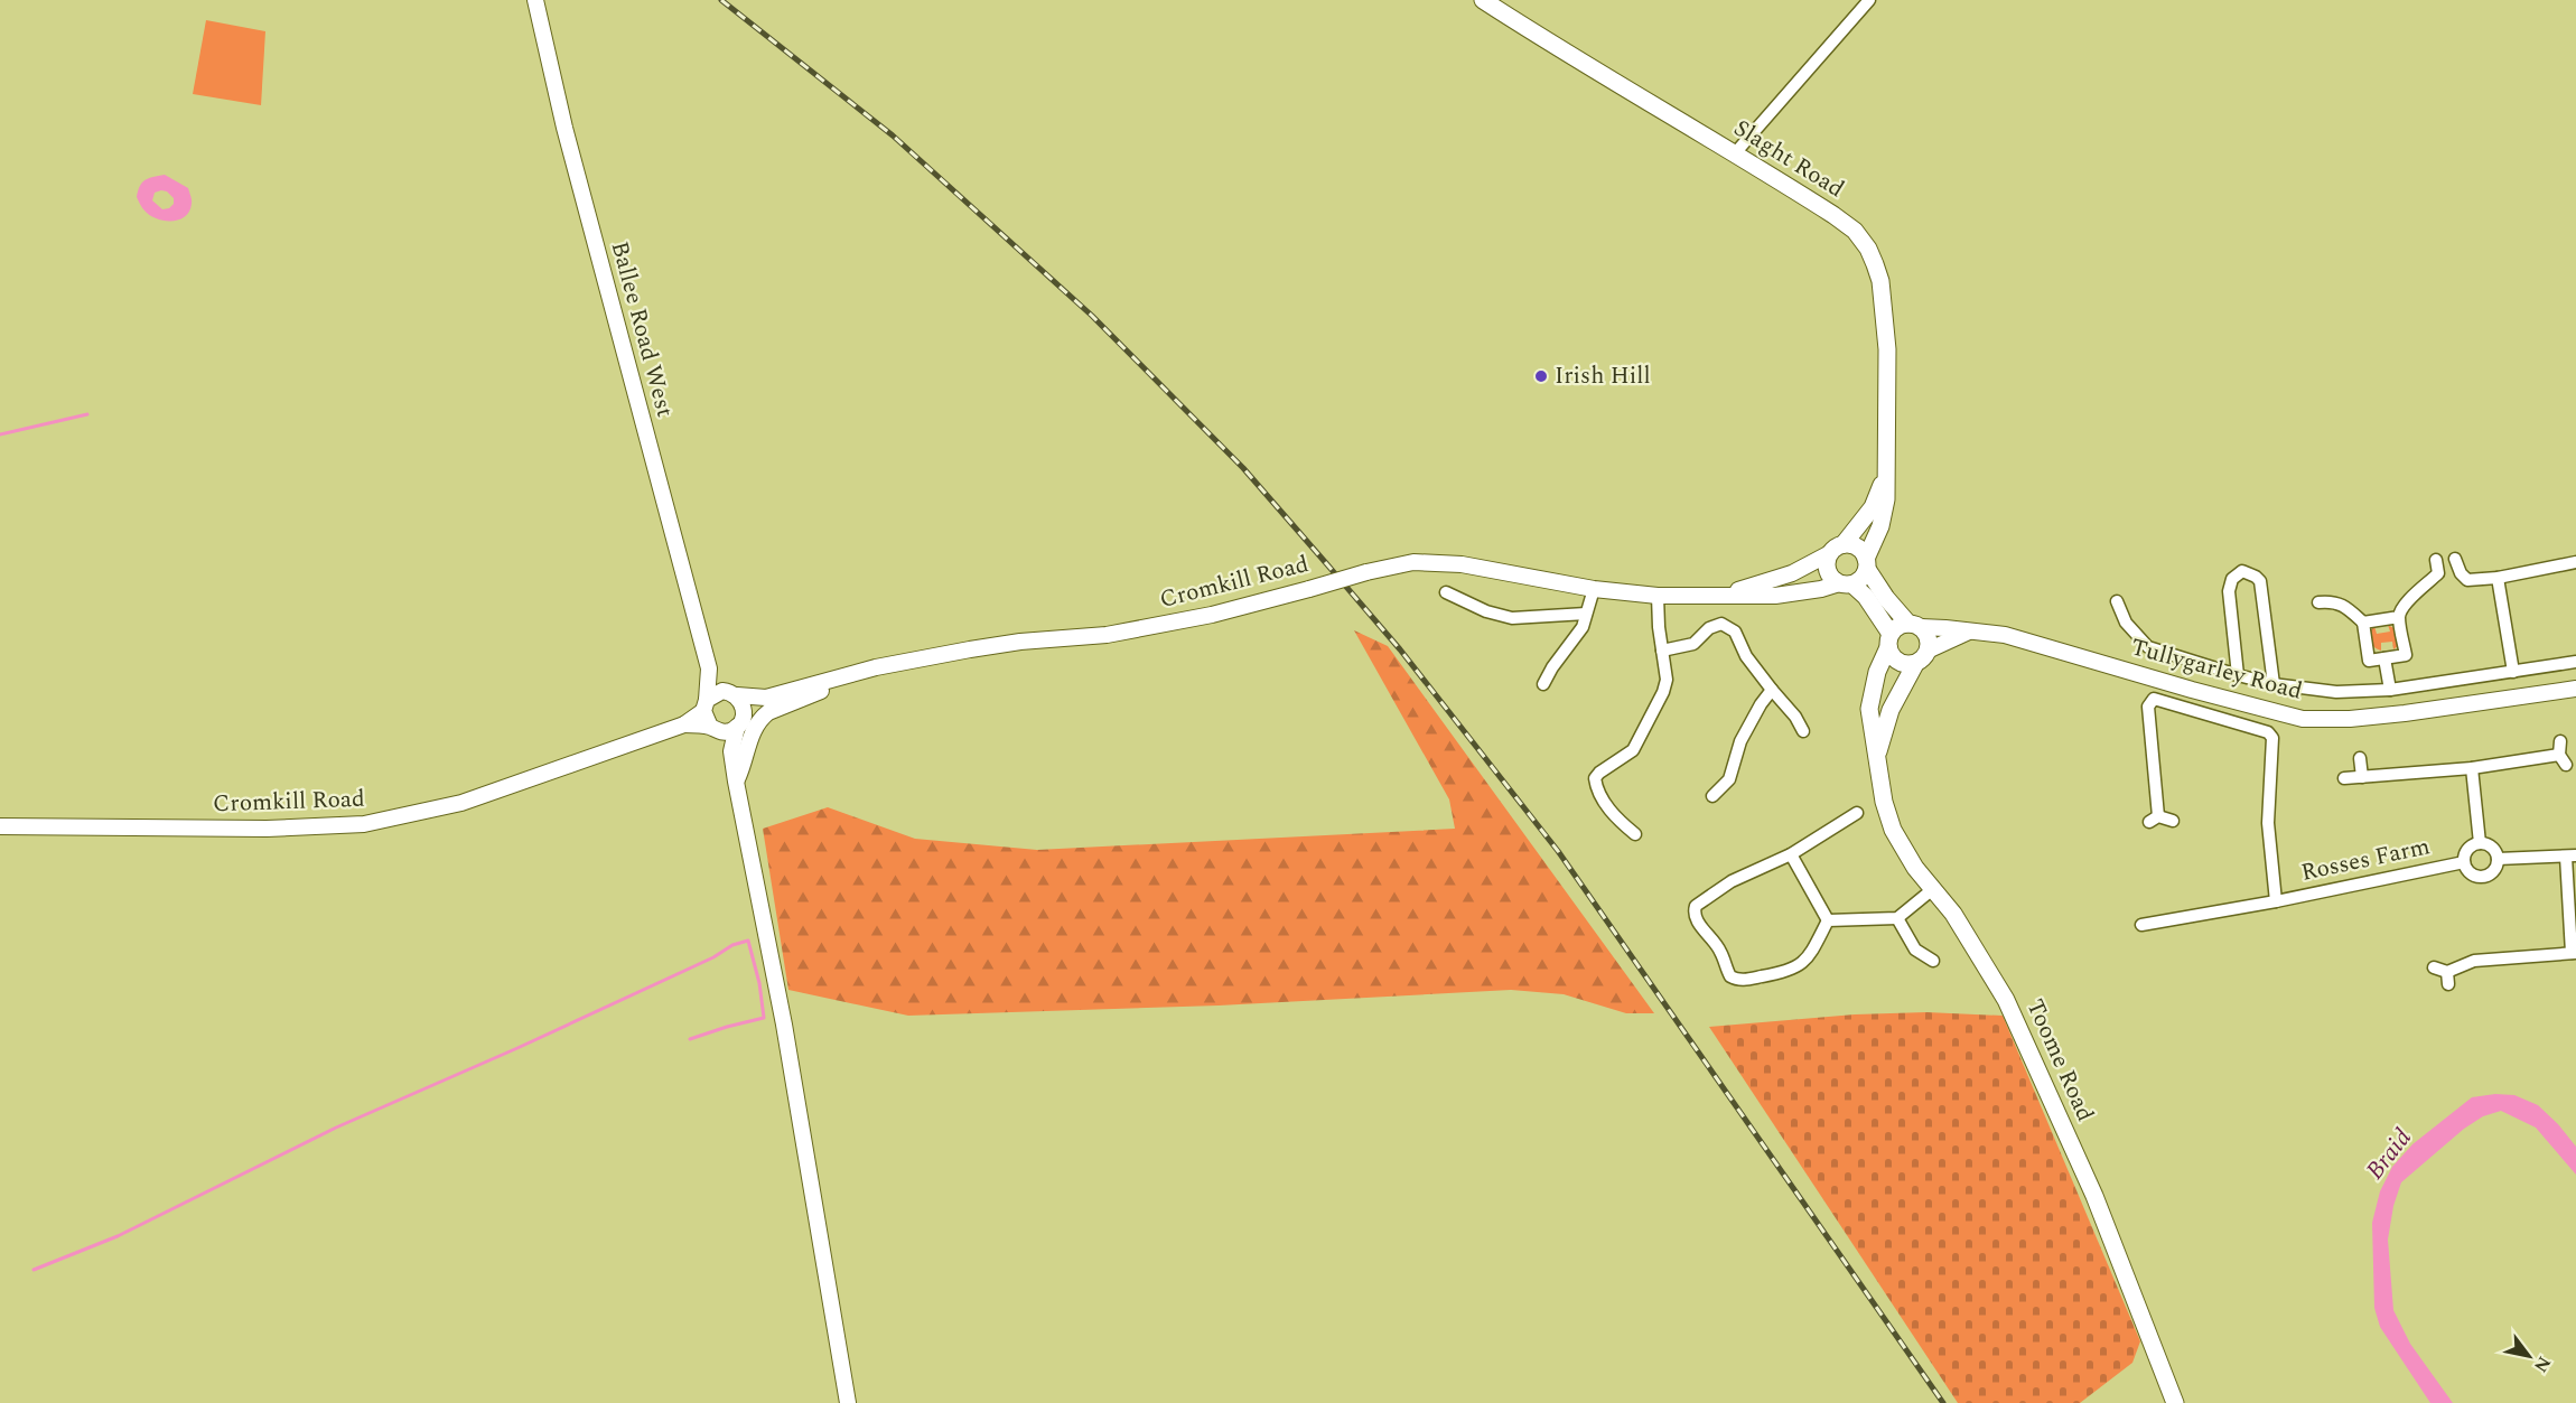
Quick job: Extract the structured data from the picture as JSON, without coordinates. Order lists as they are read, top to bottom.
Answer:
{
  "streets": {
    "main road": ["Slaght Road", "Toome Road"],
    "street": [
      "Ballee Road West",
      "Cromkill Road",
      "Tullygarley Road",
      "Rosses Farm"
    ]
  },
  "crossings": [
    ["Slaght Road", "Cromkill Road"],
    ["Ballee Road West", "Cromkill Road"],
    ["Tullygarley Road", "Toome Road"]
  ],
  "water": ["Braid"],
  "places": ["Irish Hill"],
  "north": "bottom right"
}
